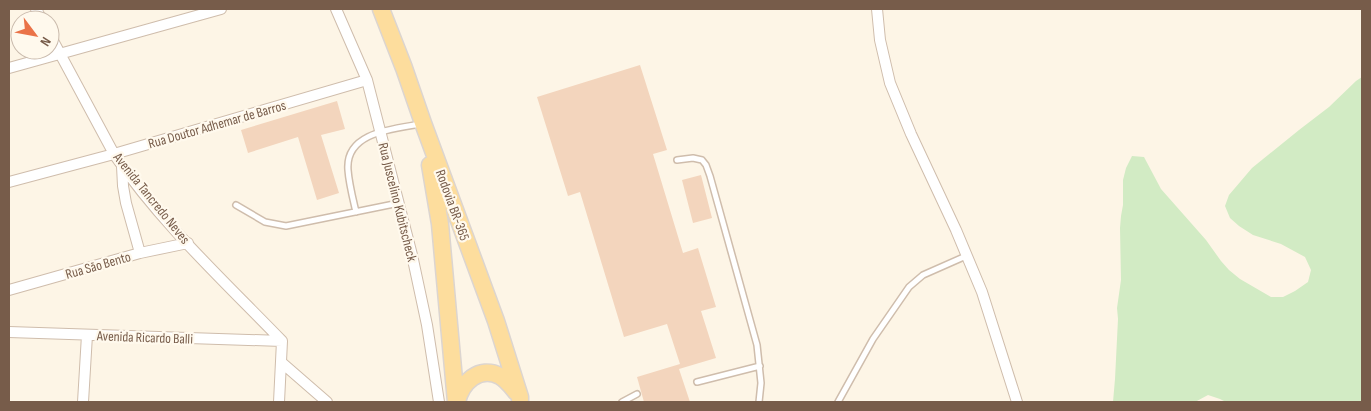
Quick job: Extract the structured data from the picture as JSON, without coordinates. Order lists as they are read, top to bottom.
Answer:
{
  "streets": {
    "main road": ["Rodovia BR-365"],
    "street": [
      "Rua Doutor Adhemar de Barros",
      "Avenida Tancredo Neves",
      "Rua Juscelino Kubitscheck",
      "Rua São Bento",
      "Avenida Ricardo Balli"
    ]
  },
  "crossings": [
    ["Rua Doutor Adhemar de Barros", "Avenida Tancredo Neves"],
    ["Rua Doutor Adhemar de Barros", "Rua Juscelino Kubitscheck"],
    ["Avenida Tancredo Neves", "Rua São Bento"],
    ["Avenida Tancredo Neves", "Avenida Ricardo Balli"]
  ],
  "north": "bottom right"
}
